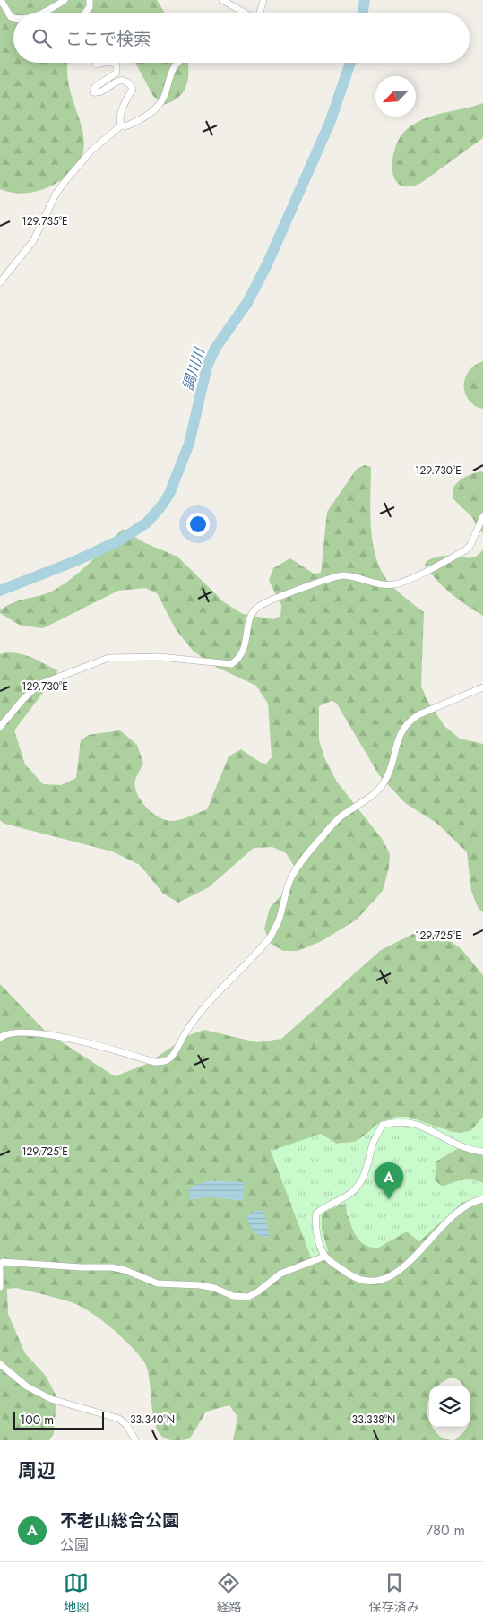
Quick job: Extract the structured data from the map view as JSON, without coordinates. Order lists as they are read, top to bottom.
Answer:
{
  "water": ["調川川"],
  "scale_bar": "100 m",
  "north": "bottom left",
  "page": {
    "search": "ここで検索",
    "pins": "A",
    "scale": "100 m",
    "heading": "周辺",
    "list": [
      {
        "mark": "A",
        "name": "不老山総合公園",
        "note": "公園",
        "value": "780 m"
      }
    ],
    "nav": ["地図", "経路", "保存済み"]
  },
  "coordinates": [
    "129.735°E",
    "129.730°E",
    "129.725°E",
    "33.340°N",
    "33.338°N"
  ]
}
